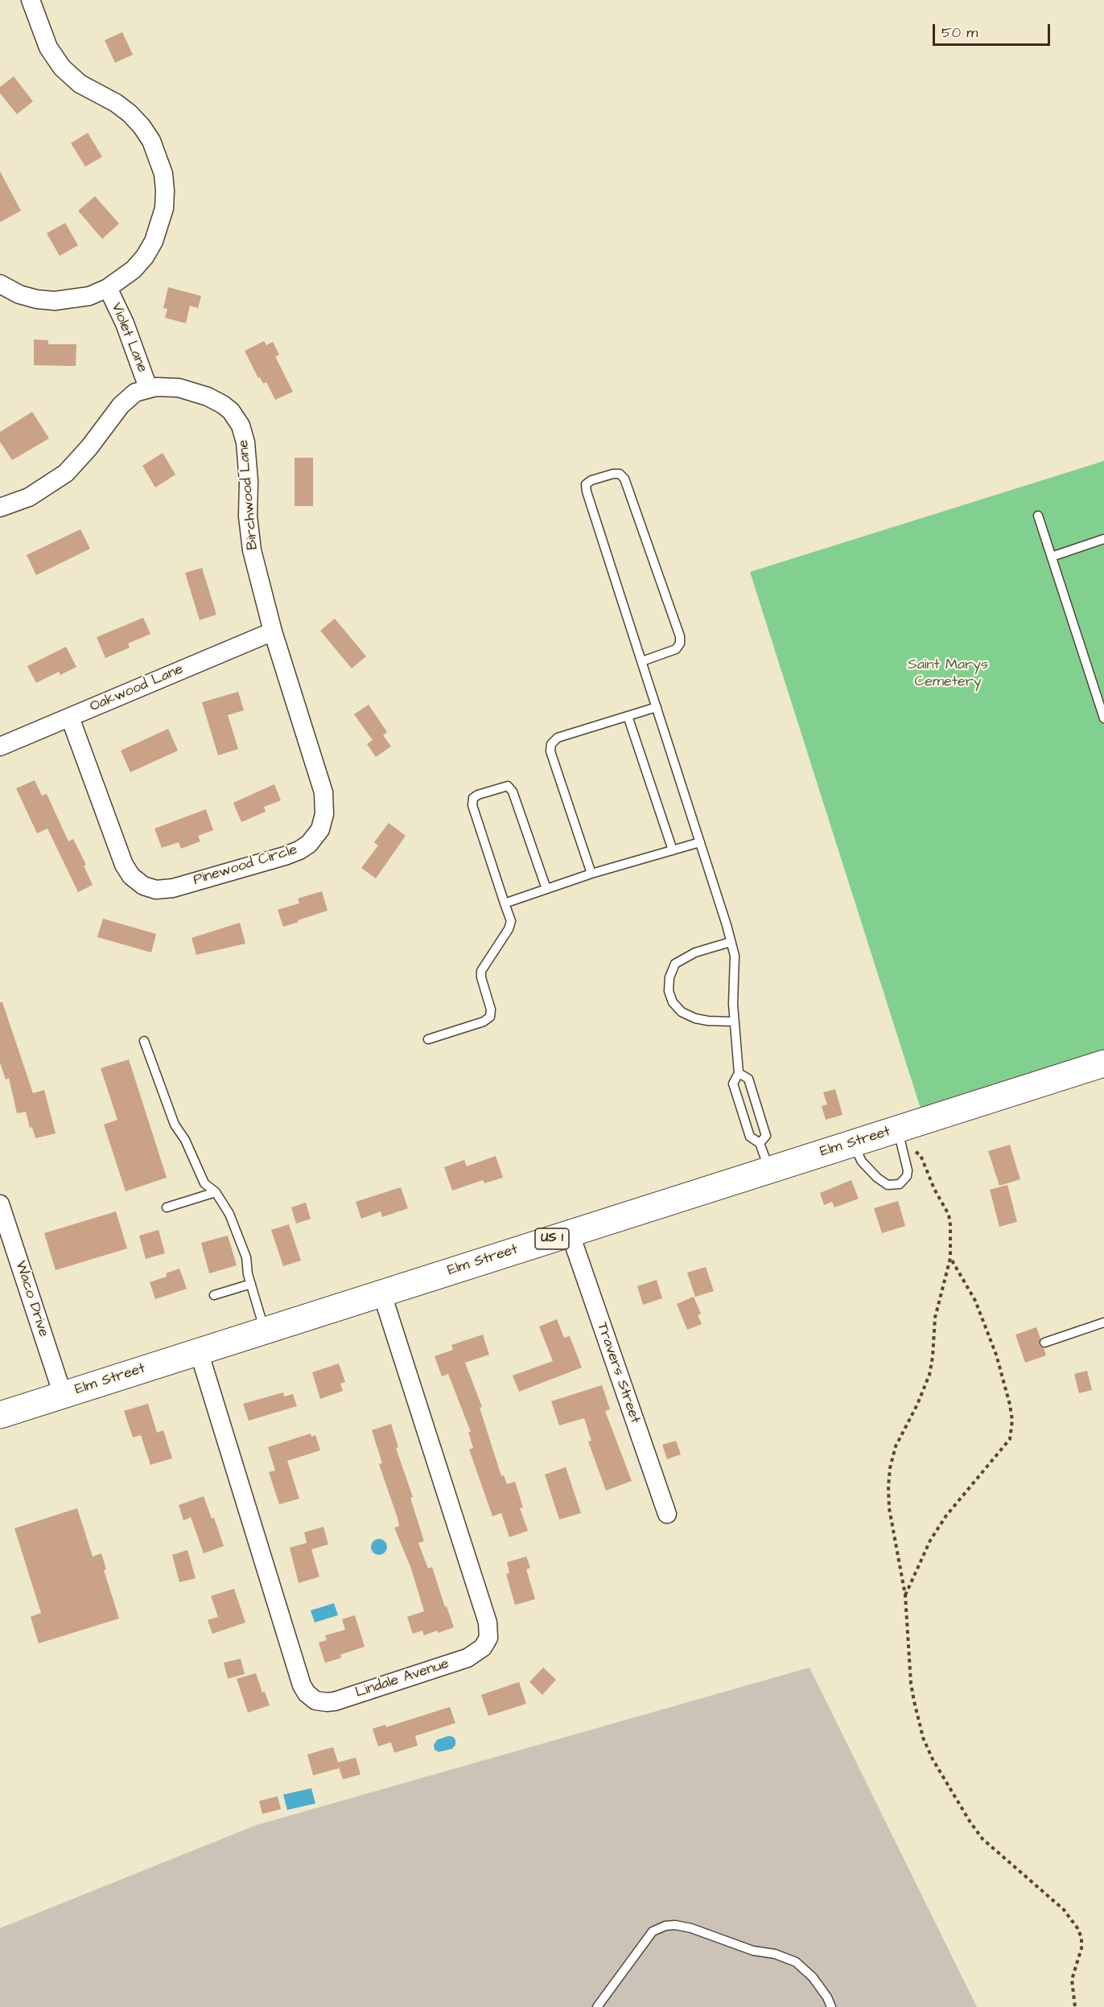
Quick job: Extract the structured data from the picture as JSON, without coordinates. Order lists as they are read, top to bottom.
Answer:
{
  "streets": {
    "main road": ["Elm Street", "US 1"],
    "street": [
      "Violet Lane",
      "Birchwood Lane",
      "Oakwood Lane",
      "Pinewood Circle",
      "Waco Drive",
      "Travers Street",
      "Lindale Avenue"
    ]
  },
  "crossings": [
    ["Violet Lane", "Birchwood Lane"],
    ["Birchwood Lane", "Oakwood Lane"],
    ["Birchwood Lane", "Pinewood Circle"],
    ["Oakwood Lane", "Pinewood Circle"],
    ["Elm Street", "Waco Drive"],
    ["Elm Street", "Travers Street"],
    ["Elm Street", "Lindale Avenue"]
  ],
  "parks": ["Saint Marys Cemetery"],
  "scale_bar": "50 m"
}
